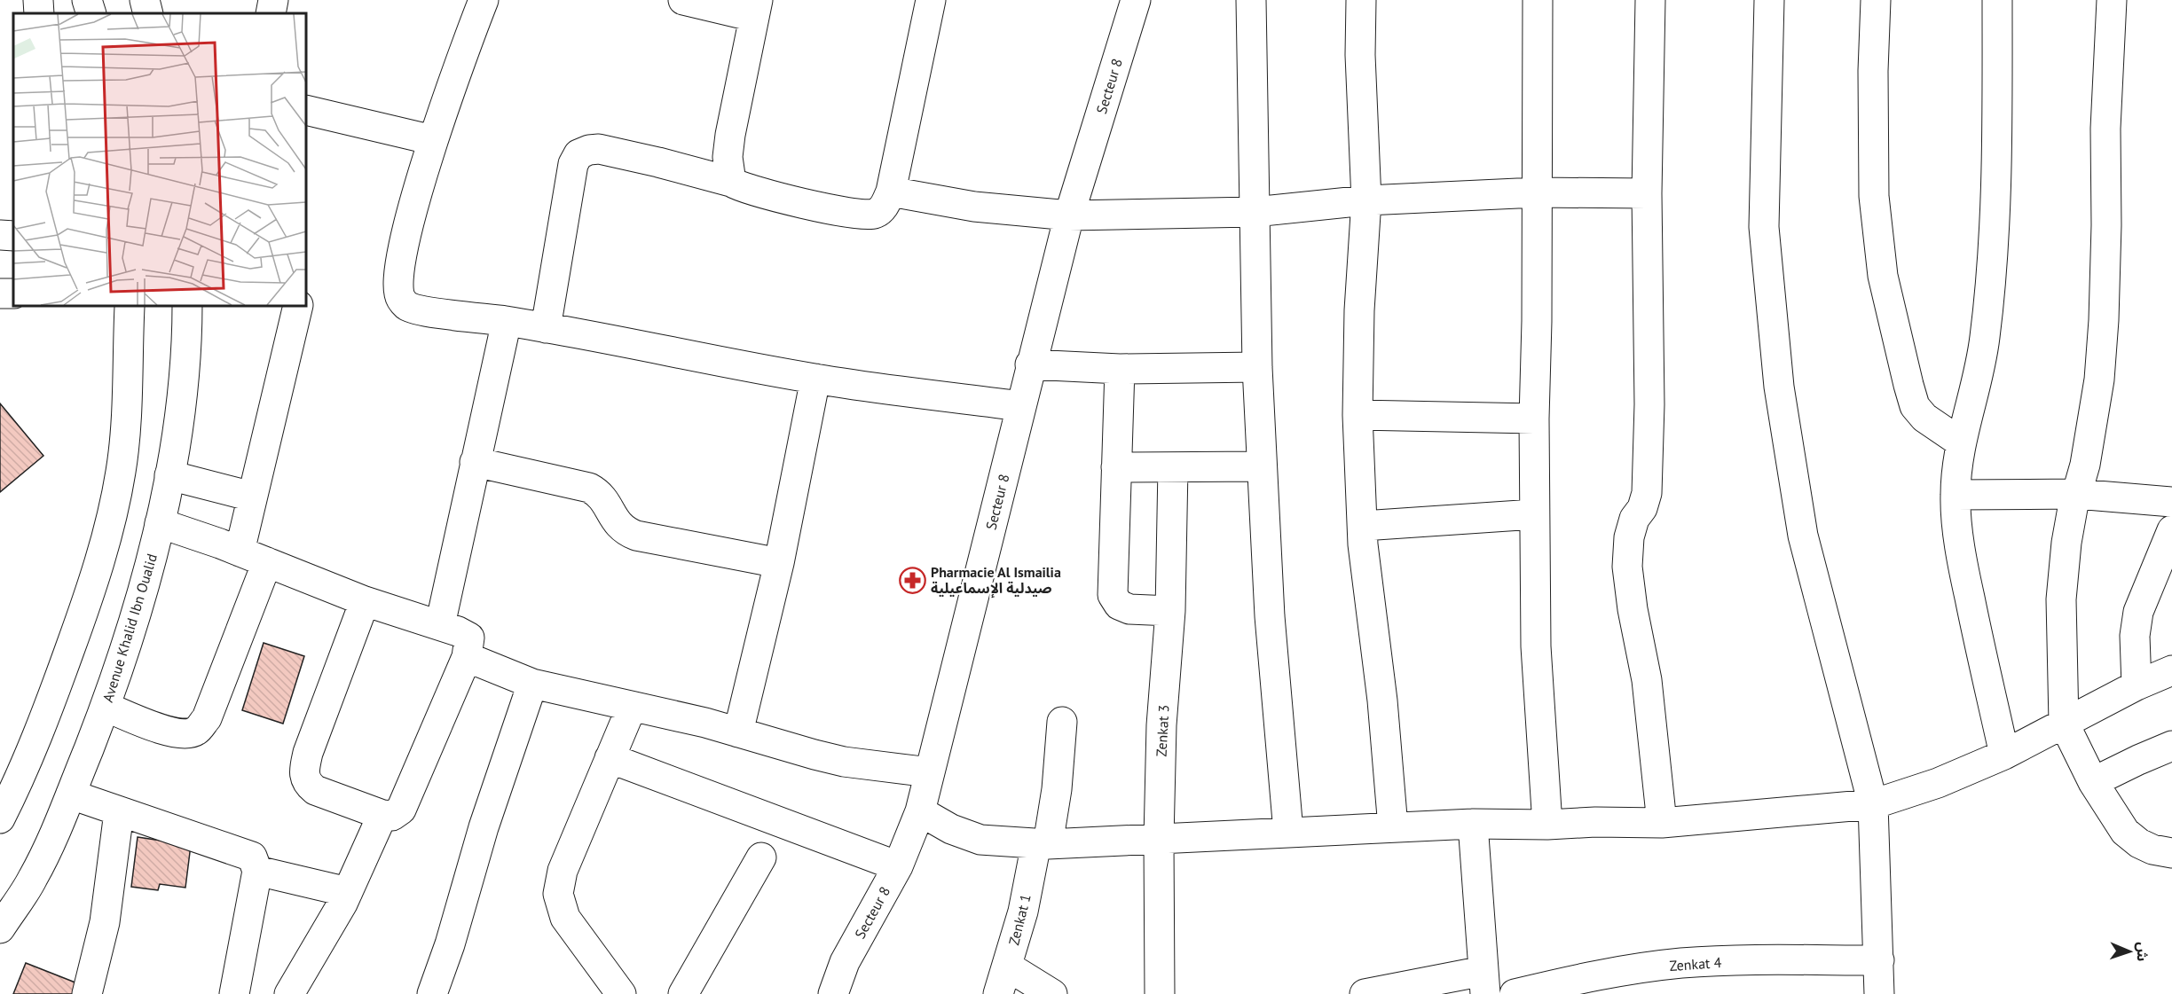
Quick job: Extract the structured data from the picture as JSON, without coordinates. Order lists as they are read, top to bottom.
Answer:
{
  "streets": {
    "street": [
      "Secteur 8",
      "Avenue Khalid Ibn Oualid",
      "Zenkat 3",
      "Zenkat 1",
      "Zenkat 4"
    ]
  },
  "places": {
    "pharmacy": ["Pharmacie Al Ismailia صيدلية الإسماعيلية"]
  },
  "north": "right"
}
